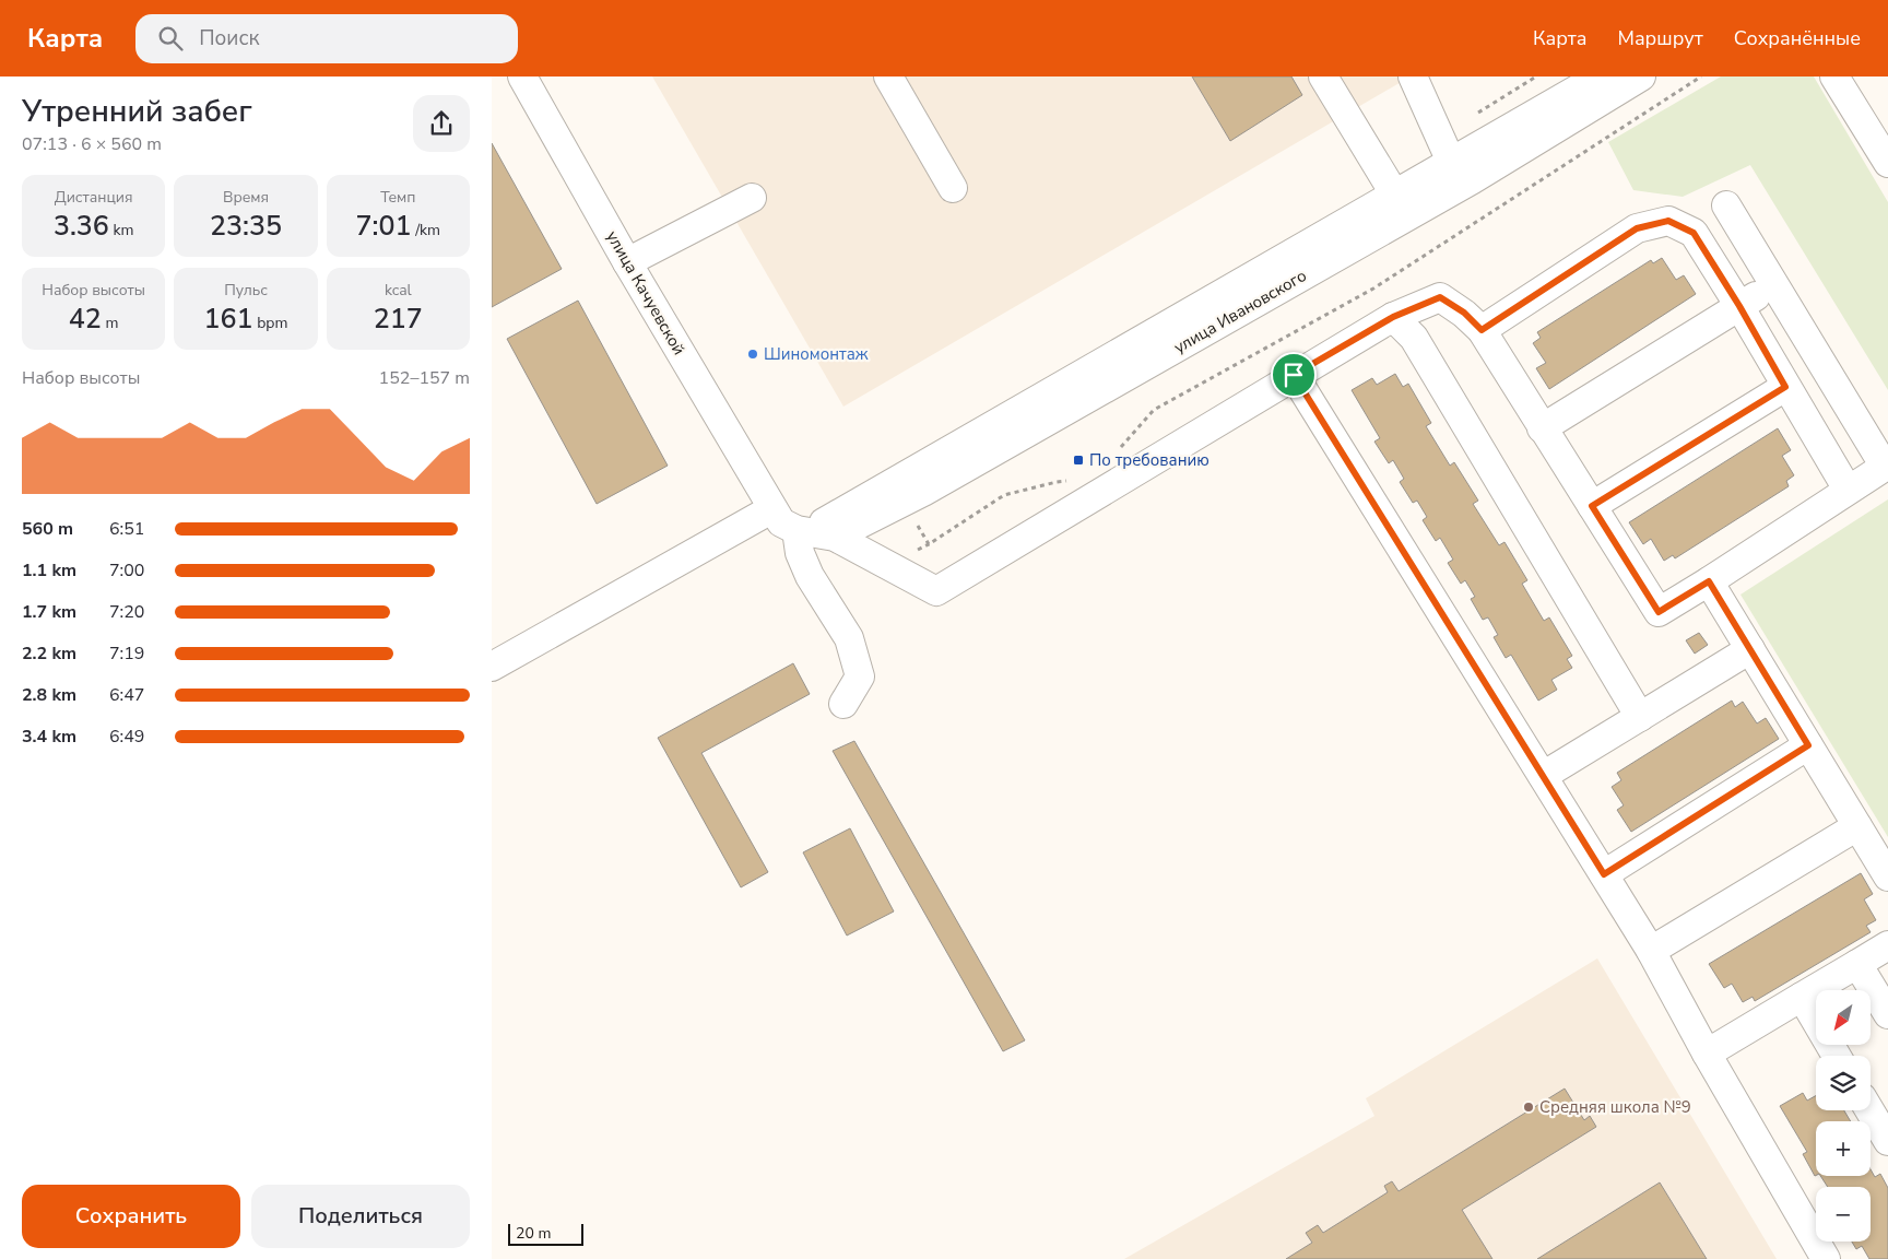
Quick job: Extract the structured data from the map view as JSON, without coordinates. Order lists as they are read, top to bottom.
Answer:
{
  "streets": {
    "street": ["улица Качуевской", "улица Ивановского"]
  },
  "crossings": [
    ["улица Качуевской", "улица Ивановского"]
  ],
  "places": {
    "other": ["Шиномонтаж", "Средняя школа №9"],
    "transit": ["По требованию"]
  },
  "scale_bar": "20 m",
  "north": "bottom left",
  "page": {
    "header": "Карта",
    "search": "Поиск",
    "nav": ["Карта", "Маршрут", "Сохранённые"],
    "heading": ["Утренний забег", "07:13 · 6 × 560 m"],
    "stats": [
      ["Дистанция", "3.36 km"],
      ["Время", "23:35"],
      ["Темп", "7:01 /km"],
      ["Набор высоты", "42 m"],
      ["Пульс", "161 bpm"],
      ["kcal", "217"]
    ],
    "chart": ["Набор высоты", "152–157 m"],
    "list": [
      {
        "name": "560 m",
        "note": "6:51"
      },
      {
        "name": "1.1 km",
        "note": "7:00"
      },
      {
        "name": "1.7 km",
        "note": "7:20"
      },
      {
        "name": "2.2 km",
        "note": "7:19"
      },
      {
        "name": "2.8 km",
        "note": "6:47"
      },
      {
        "name": "3.4 km",
        "note": "6:49"
      }
    ],
    "map_buttons": ["+", "−"],
    "buttons": ["Сохранить", "Поделиться"],
    "scale": "20 m"
  }
}
